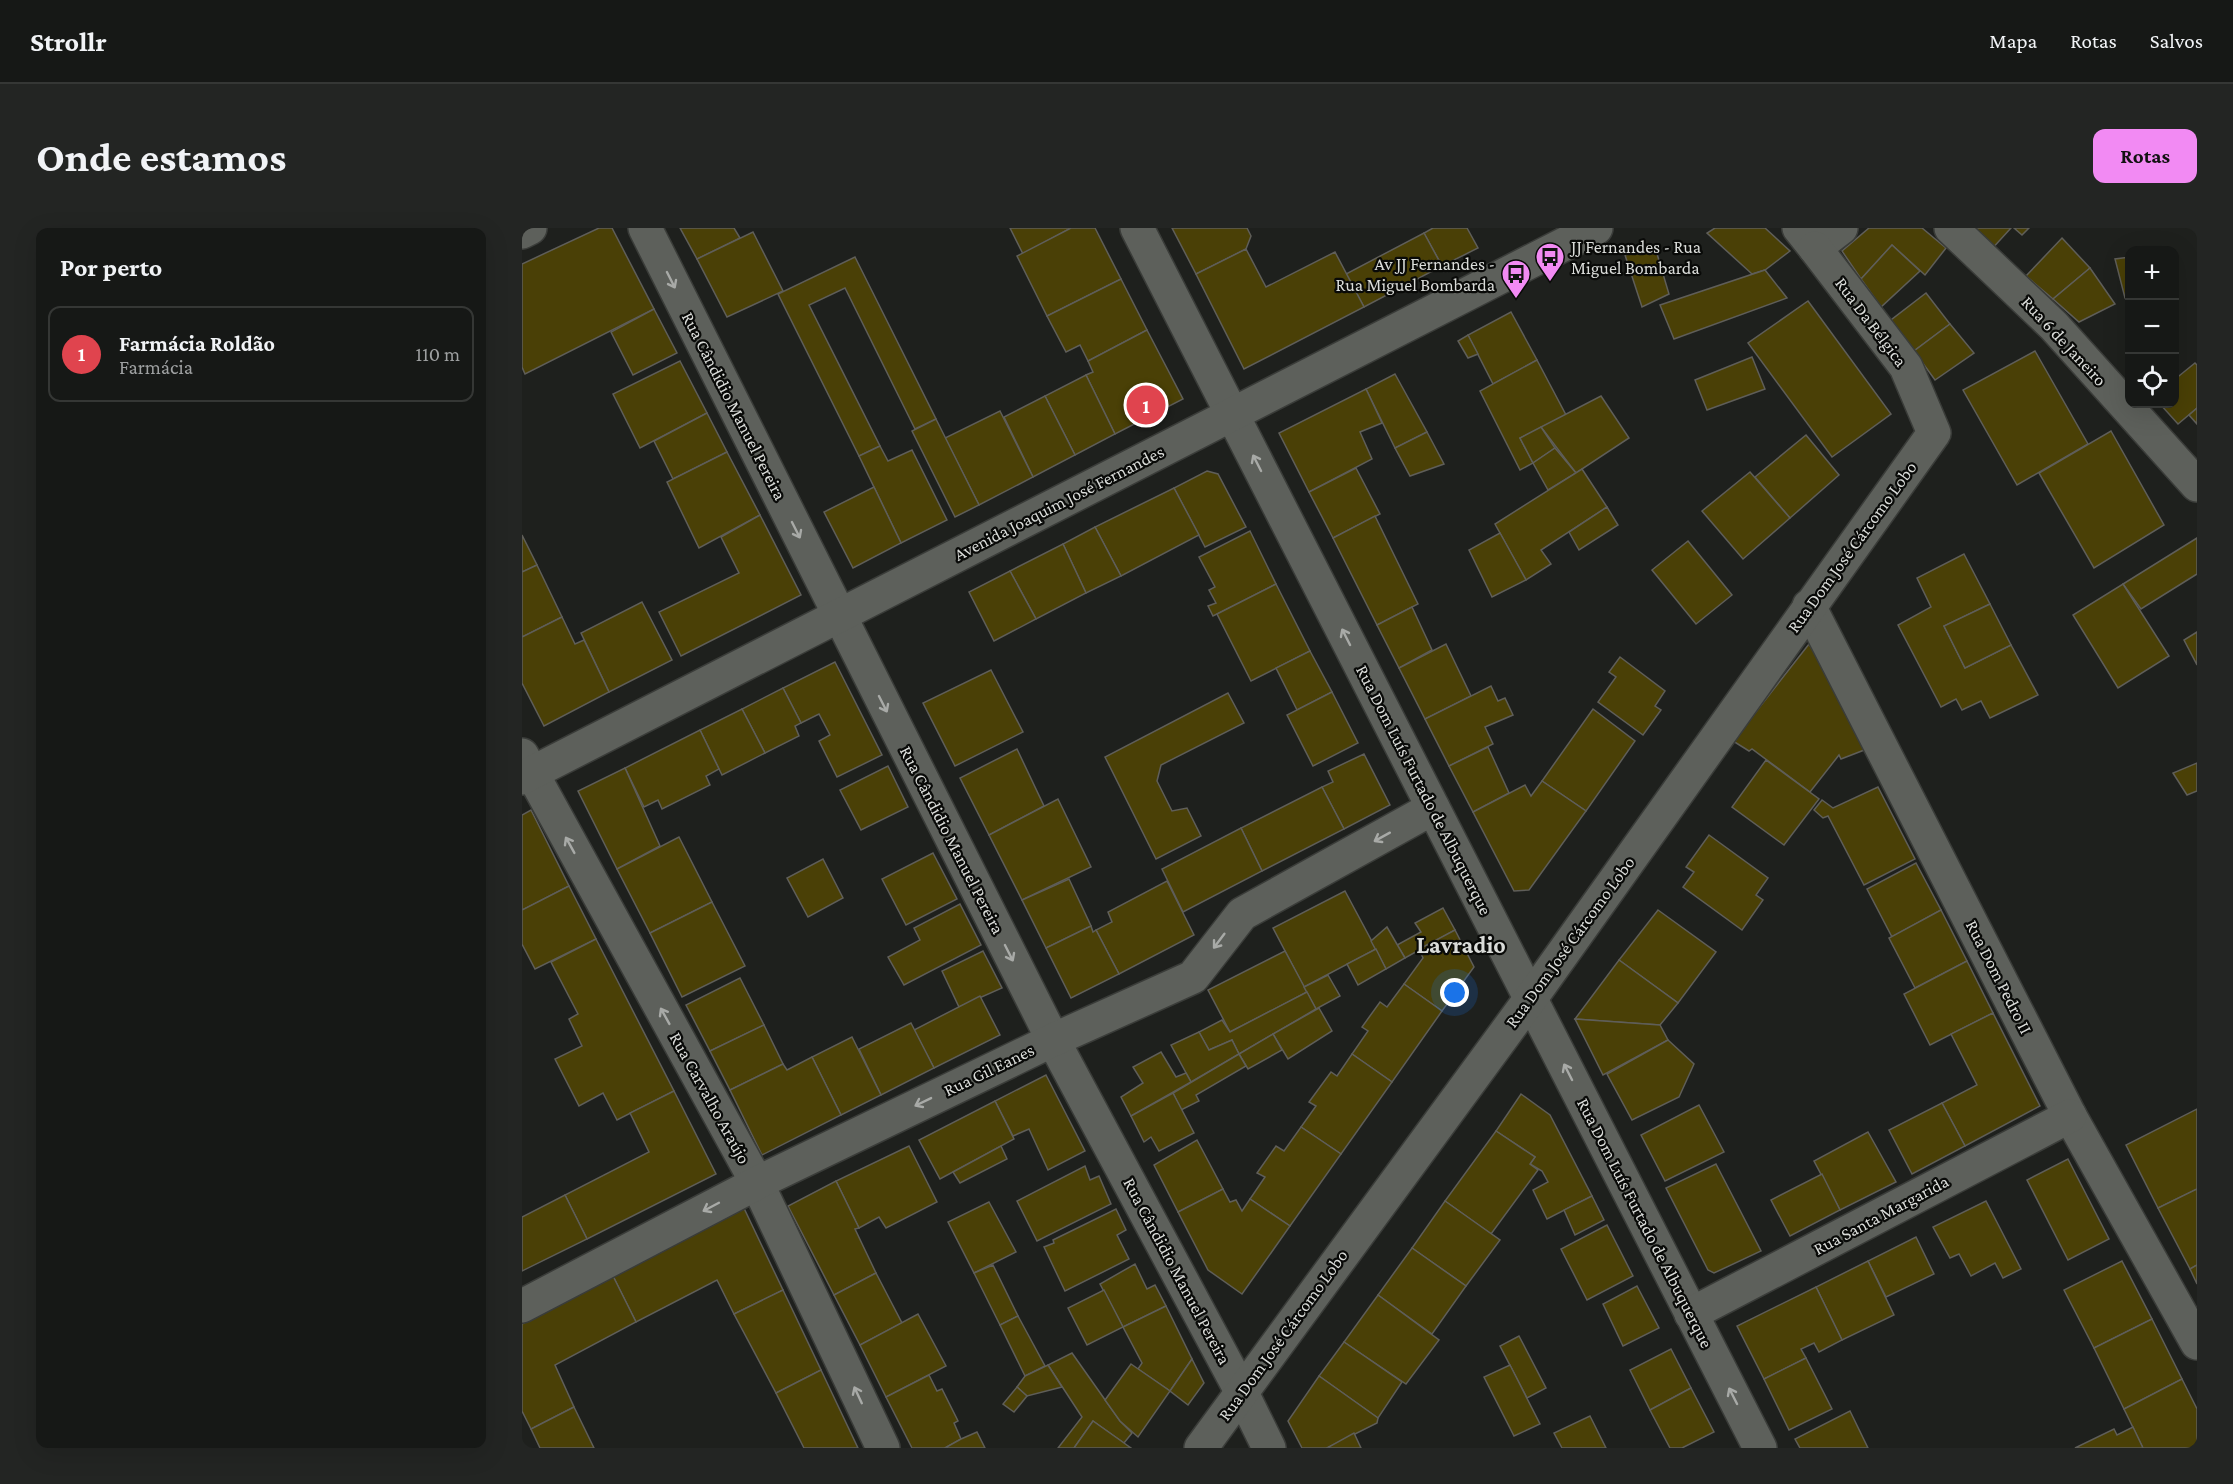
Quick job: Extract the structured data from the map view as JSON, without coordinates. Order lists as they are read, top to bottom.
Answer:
{
  "streets": {
    "street": [
      "Rua Da Bélgica",
      "Rua 6 de Janeiro",
      "Rua Cândidio Manuel Pereira",
      "Avenida Joaquim José Fernandes",
      "Rua Dom José Cárcomo Lobo",
      "Rua Dom Luís Furtado de Albuquerque",
      "Rua Dom Pedro II",
      "Rua Gil Eanes",
      "Rua Carvalho Araújo",
      "Rua Santa Margarida"
    ]
  },
  "crossings": [
    ["Rua Da Bélgica", "Rua Dom José Cárcomo Lobo"],
    ["Rua Cândidio Manuel Pereira", "Avenida Joaquim José Fernandes"],
    ["Rua Cândidio Manuel Pereira", "Rua Dom José Cárcomo Lobo"],
    ["Rua Cândidio Manuel Pereira", "Rua Gil Eanes"],
    ["Avenida Joaquim José Fernandes", "Rua Dom Luís Furtado de Albuquerque"],
    ["Avenida Joaquim José Fernandes", "Rua Carvalho Araújo"],
    ["Rua Dom José Cárcomo Lobo", "Rua Dom Luís Furtado de Albuquerque"],
    ["Rua Dom José Cárcomo Lobo", "Rua Dom Pedro II"],
    ["Rua Dom Luís Furtado de Albuquerque", "Rua Gil Eanes"],
    ["Rua Dom Luís Furtado de Albuquerque", "Rua Santa Margarida"],
    ["Rua Dom Pedro II", "Rua Santa Margarida"],
    ["Rua Gil Eanes", "Rua Carvalho Araújo"]
  ],
  "one_way": [
    "Rua Cândidio Manuel Pereira",
    "Rua Dom Luís Furtado de Albuquerque",
    "Rua Gil Eanes",
    "Rua Carvalho Araújo"
  ],
  "districts": ["Lavradio"],
  "places": {
    "bus stop": ["JJ Fernandes - Rua Miguel Bombarda", "Av JJ Fernandes - Rua Miguel Bombarda"]
  },
  "page": {
    "header": "Strollr",
    "nav": ["Mapa", "Rotas", "Salvos"],
    "buttons": "Rotas",
    "title": "Onde estamos",
    "heading": "Por perto",
    "map_buttons": ["+", "−"],
    "list": [
      {
        "mark": "1",
        "name": "Farmácia Roldão",
        "note": "Farmácia",
        "value": "110 m"
      }
    ],
    "pins": "1"
  }
}
